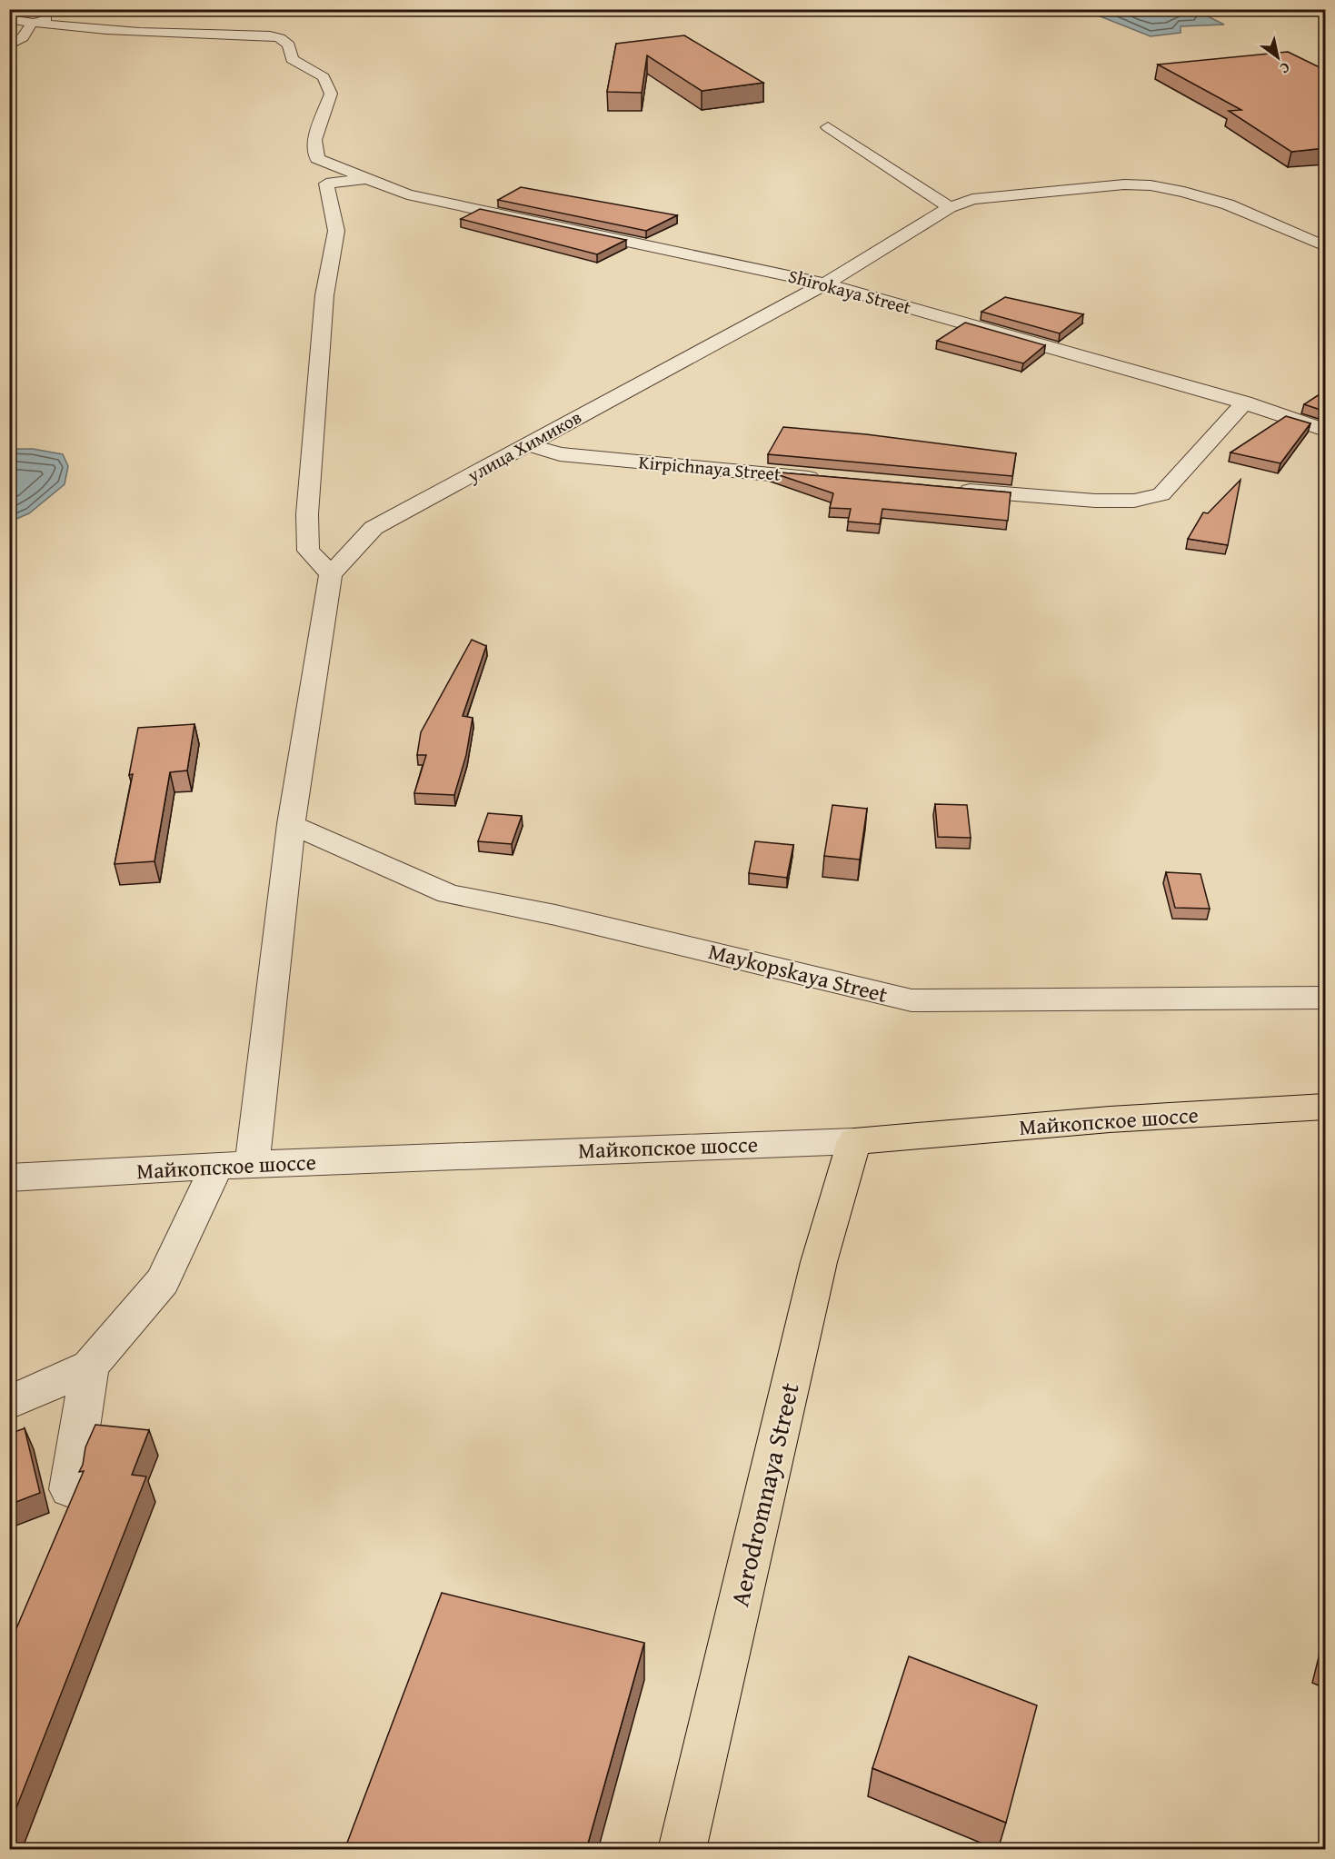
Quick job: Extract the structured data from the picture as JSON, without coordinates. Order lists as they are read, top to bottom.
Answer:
{
  "streets": {
    "main road": ["Майкопское шоссе", "Aerodromnaya Street"],
    "street": [
      "Shirokaya Street",
      "улица Химиков",
      "Kirpichnaya Street",
      "Maykopskaya Street"
    ]
  },
  "crossings": [
    ["Shirokaya Street", "улица Химиков"],
    ["улица Химиков", "Kirpichnaya Street"],
    ["Майкопское шоссе", "Aerodromnaya Street"]
  ],
  "north": "bottom right"
}
